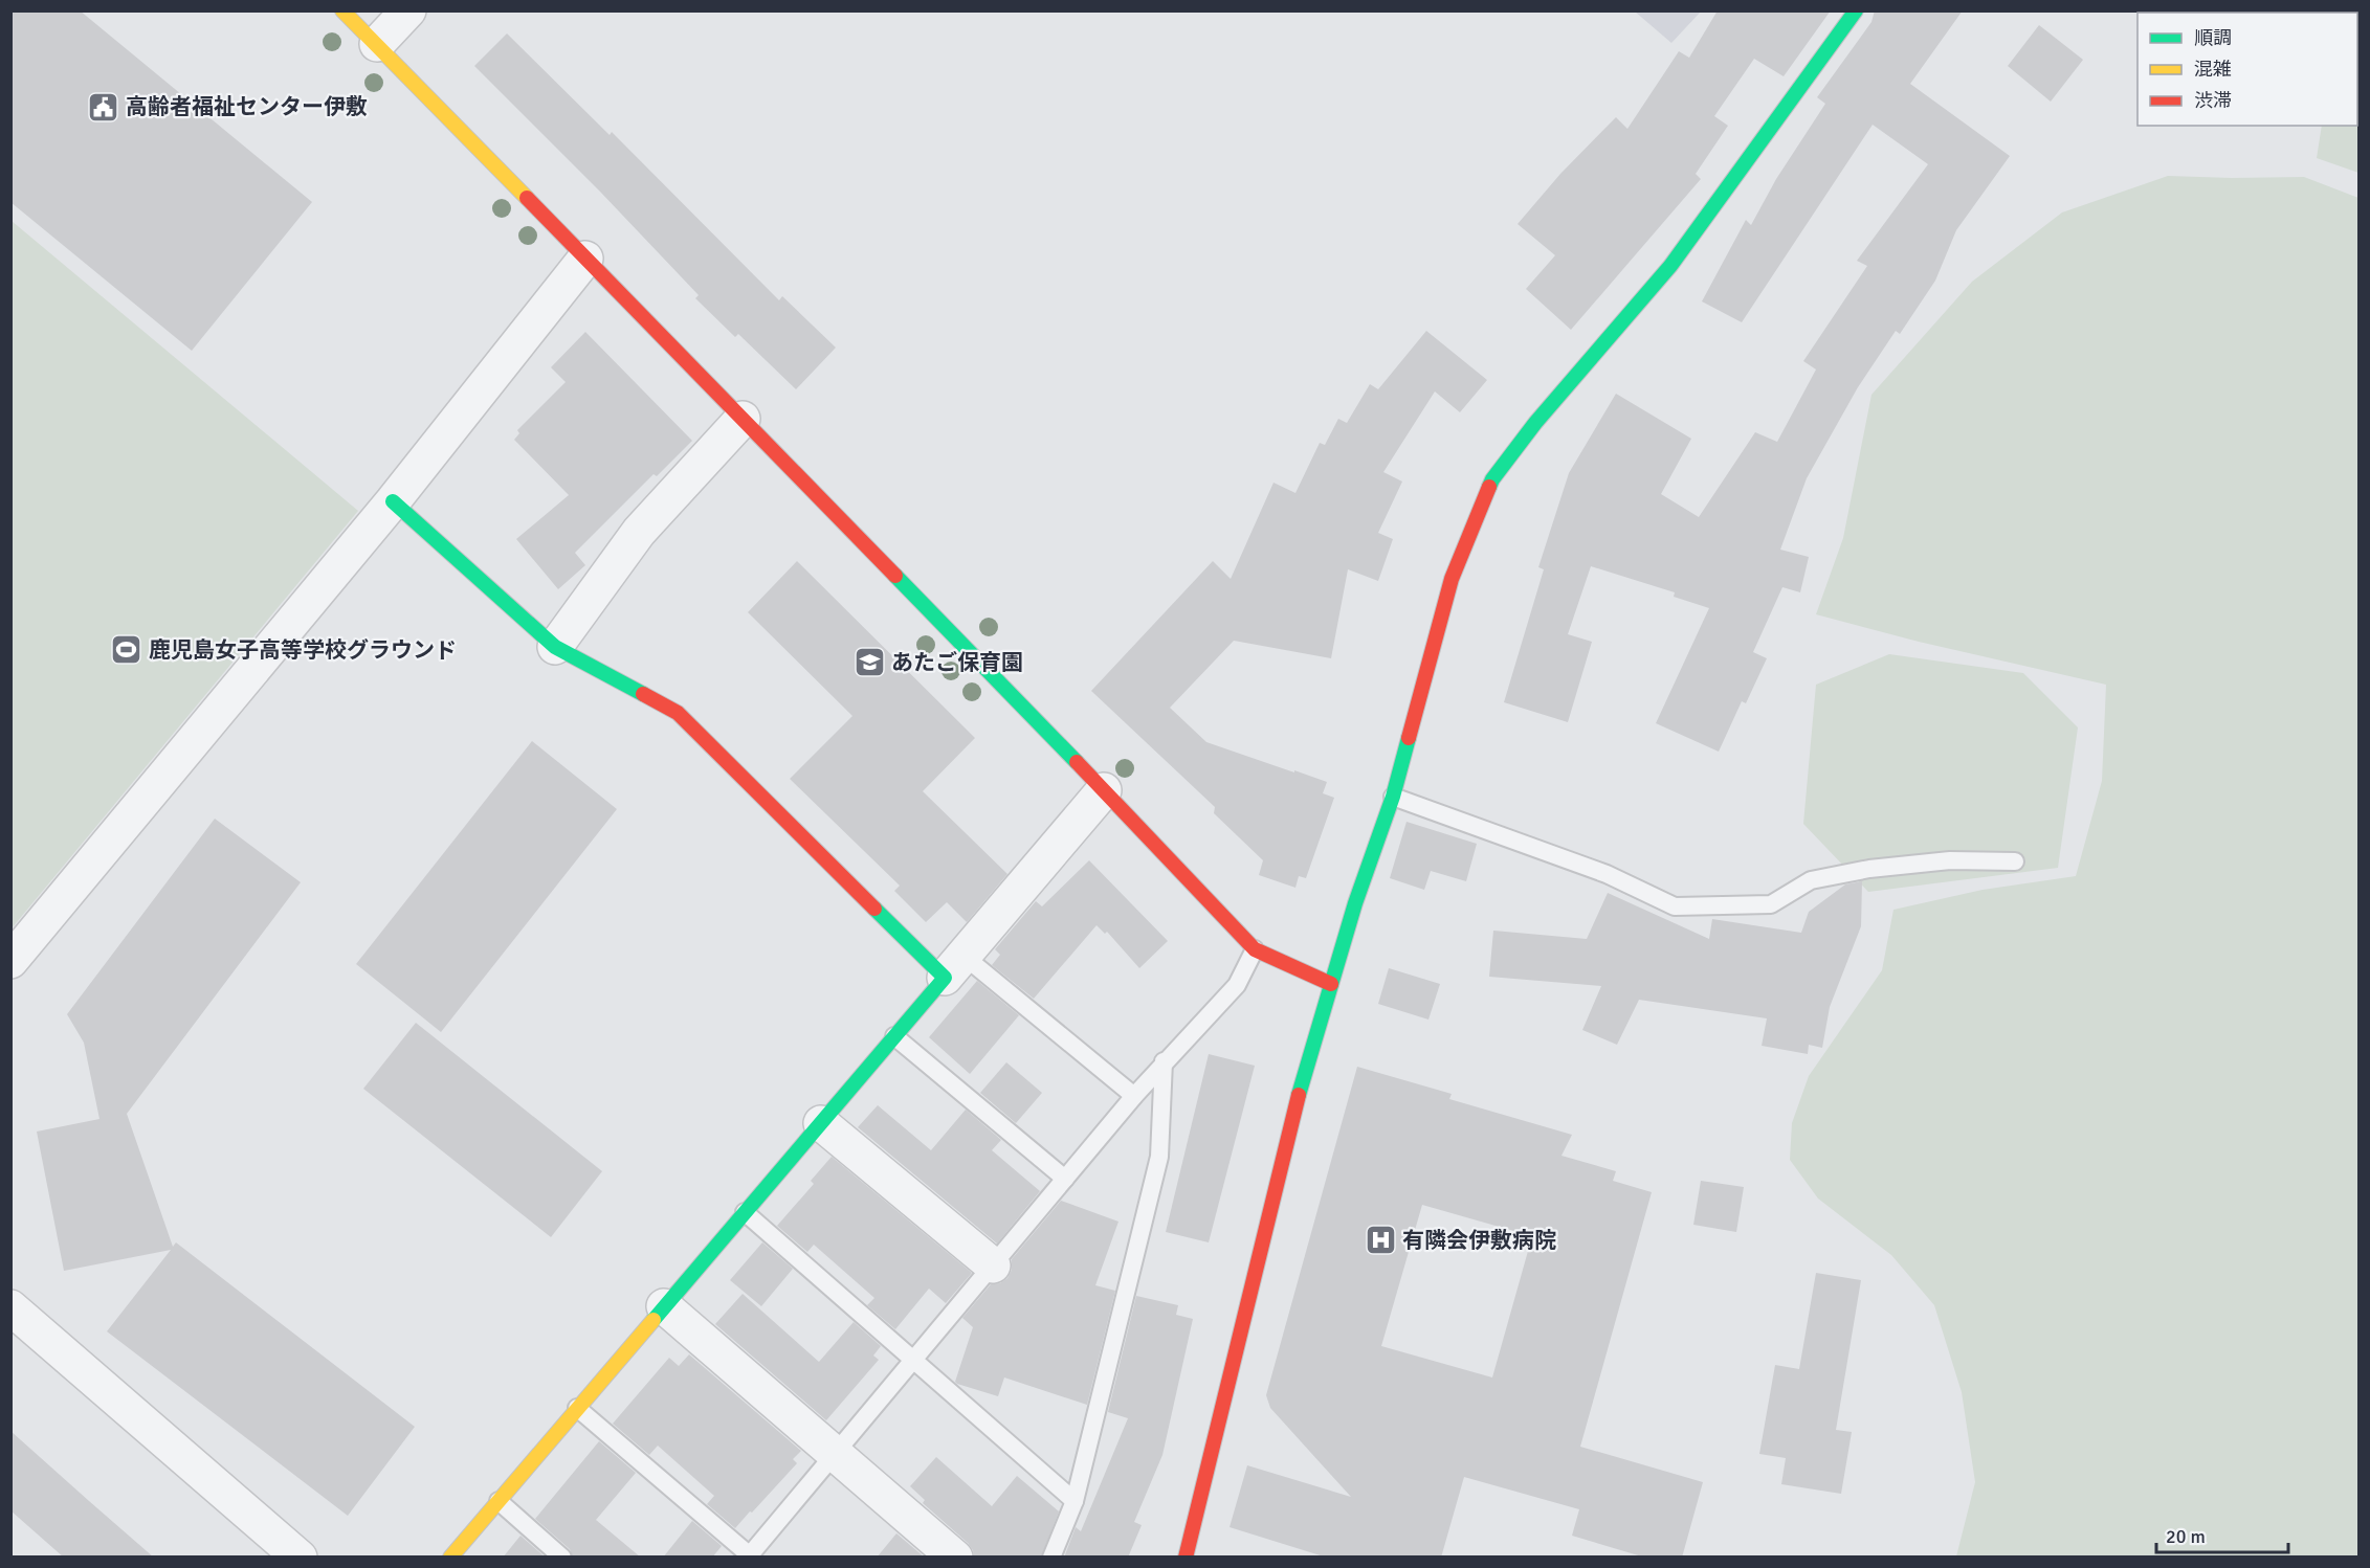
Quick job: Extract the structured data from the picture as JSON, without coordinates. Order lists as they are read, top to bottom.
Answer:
{
  "places": {
    "public building": ["高齢者福祉センター伊敷"],
    "sports": ["鹿児島女子高等学校グラウンド"],
    "school or university": ["あたご保育園"],
    "hospital": ["有隣会伊敷病院"]
  },
  "legend": ["順調", "混雑", "渋滞"],
  "scale_bar": "20 m"
}
